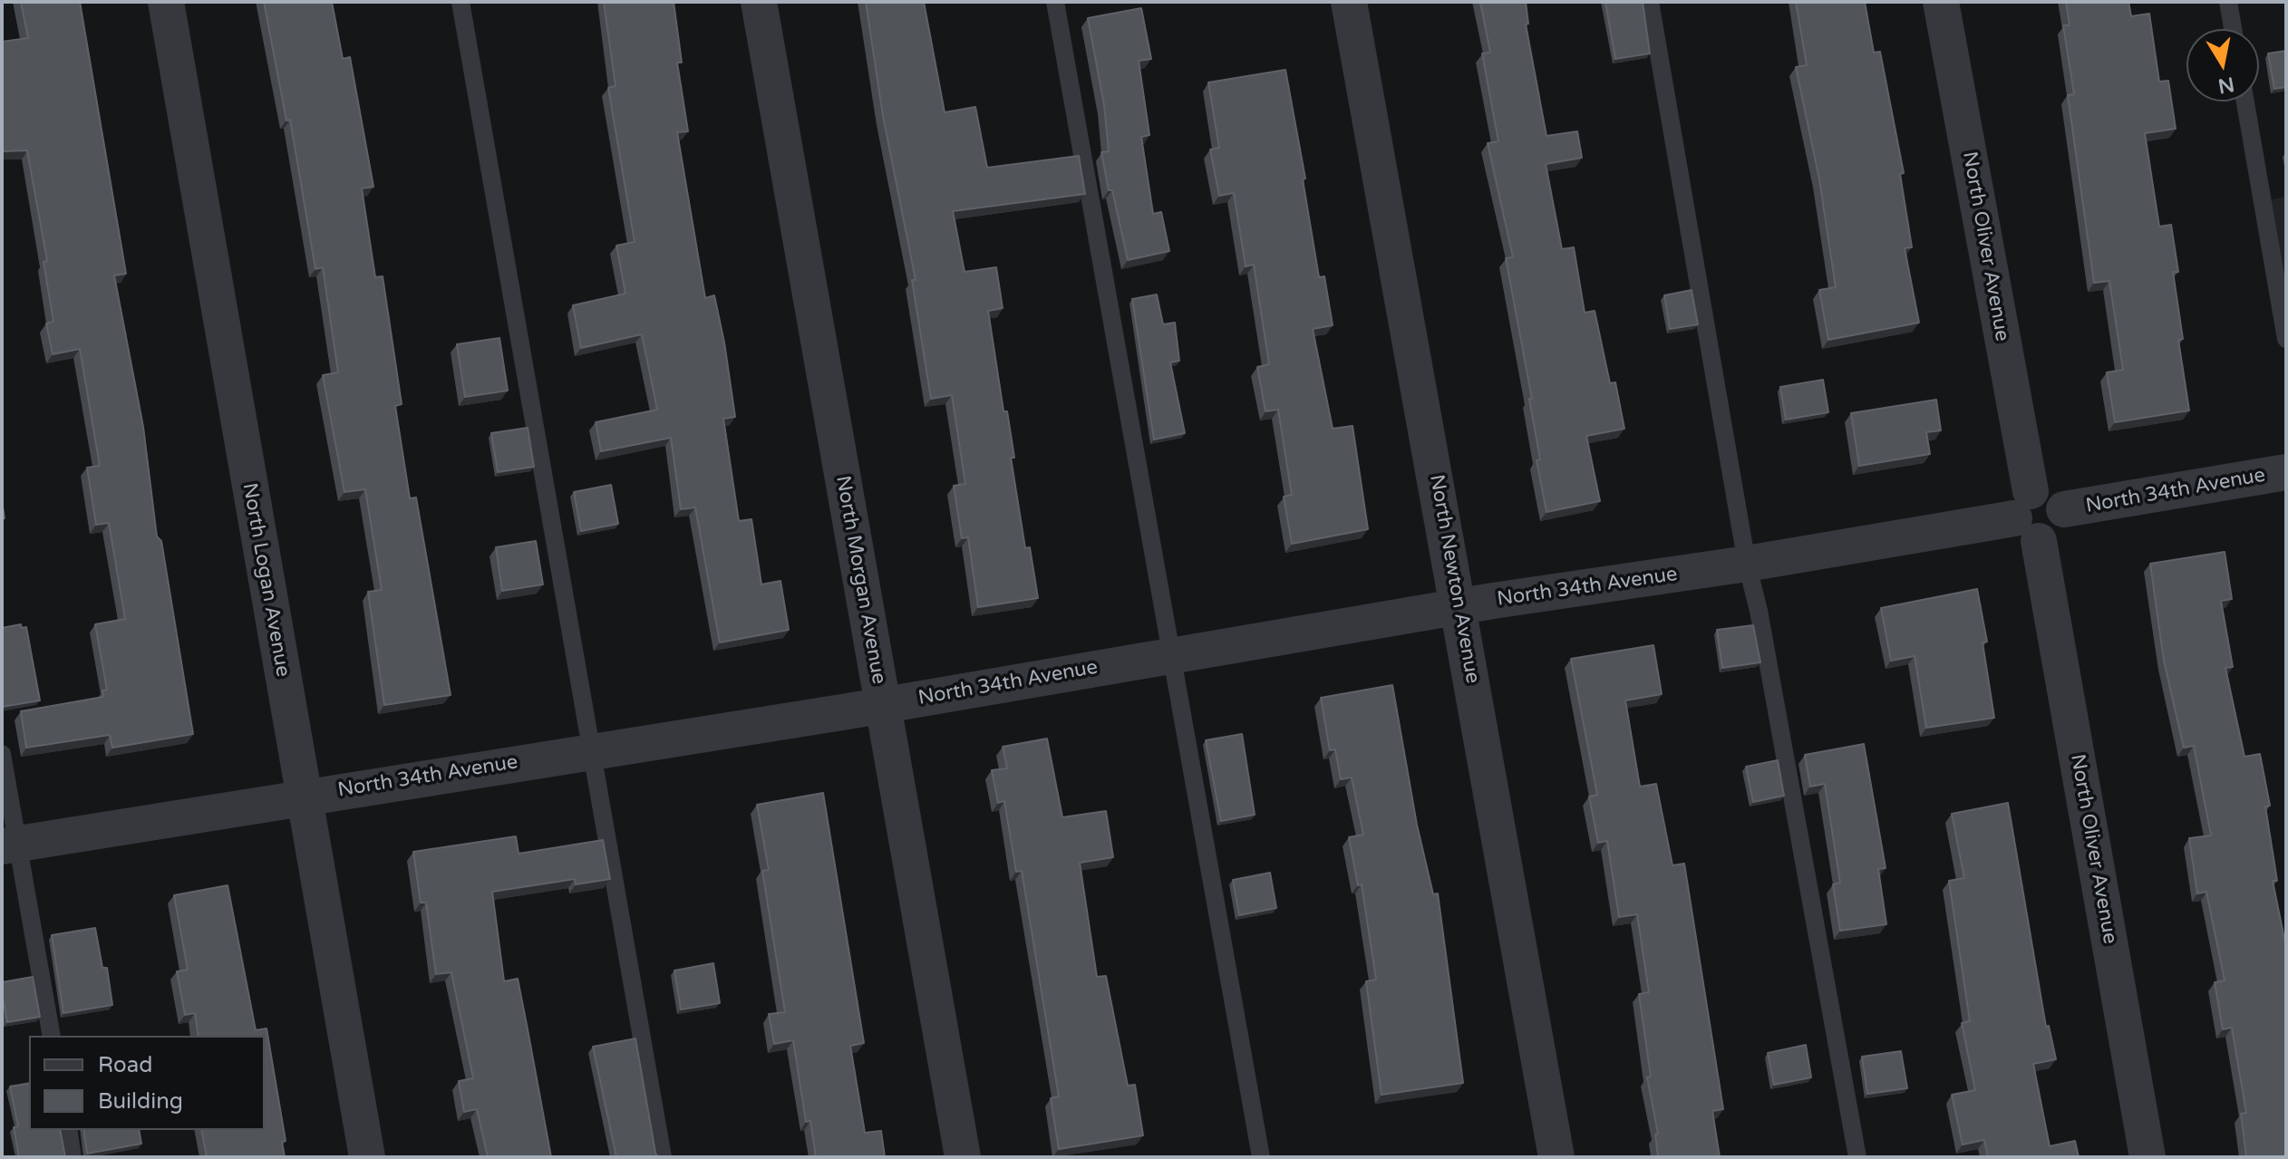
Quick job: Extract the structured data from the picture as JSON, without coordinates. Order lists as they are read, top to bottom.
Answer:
{
  "streets": {
    "street": [
      "North Oliver Avenue",
      "North 34th Avenue",
      "North Newton Avenue",
      "North Logan Avenue",
      "North Morgan Avenue"
    ]
  },
  "crossings": [
    ["North Oliver Avenue", "North 34th Avenue"],
    ["North 34th Avenue", "North Newton Avenue"],
    ["North 34th Avenue", "North Logan Avenue"],
    ["North 34th Avenue", "North Morgan Avenue"]
  ],
  "legend": ["Road", "Building"],
  "north": "bottom"
}
